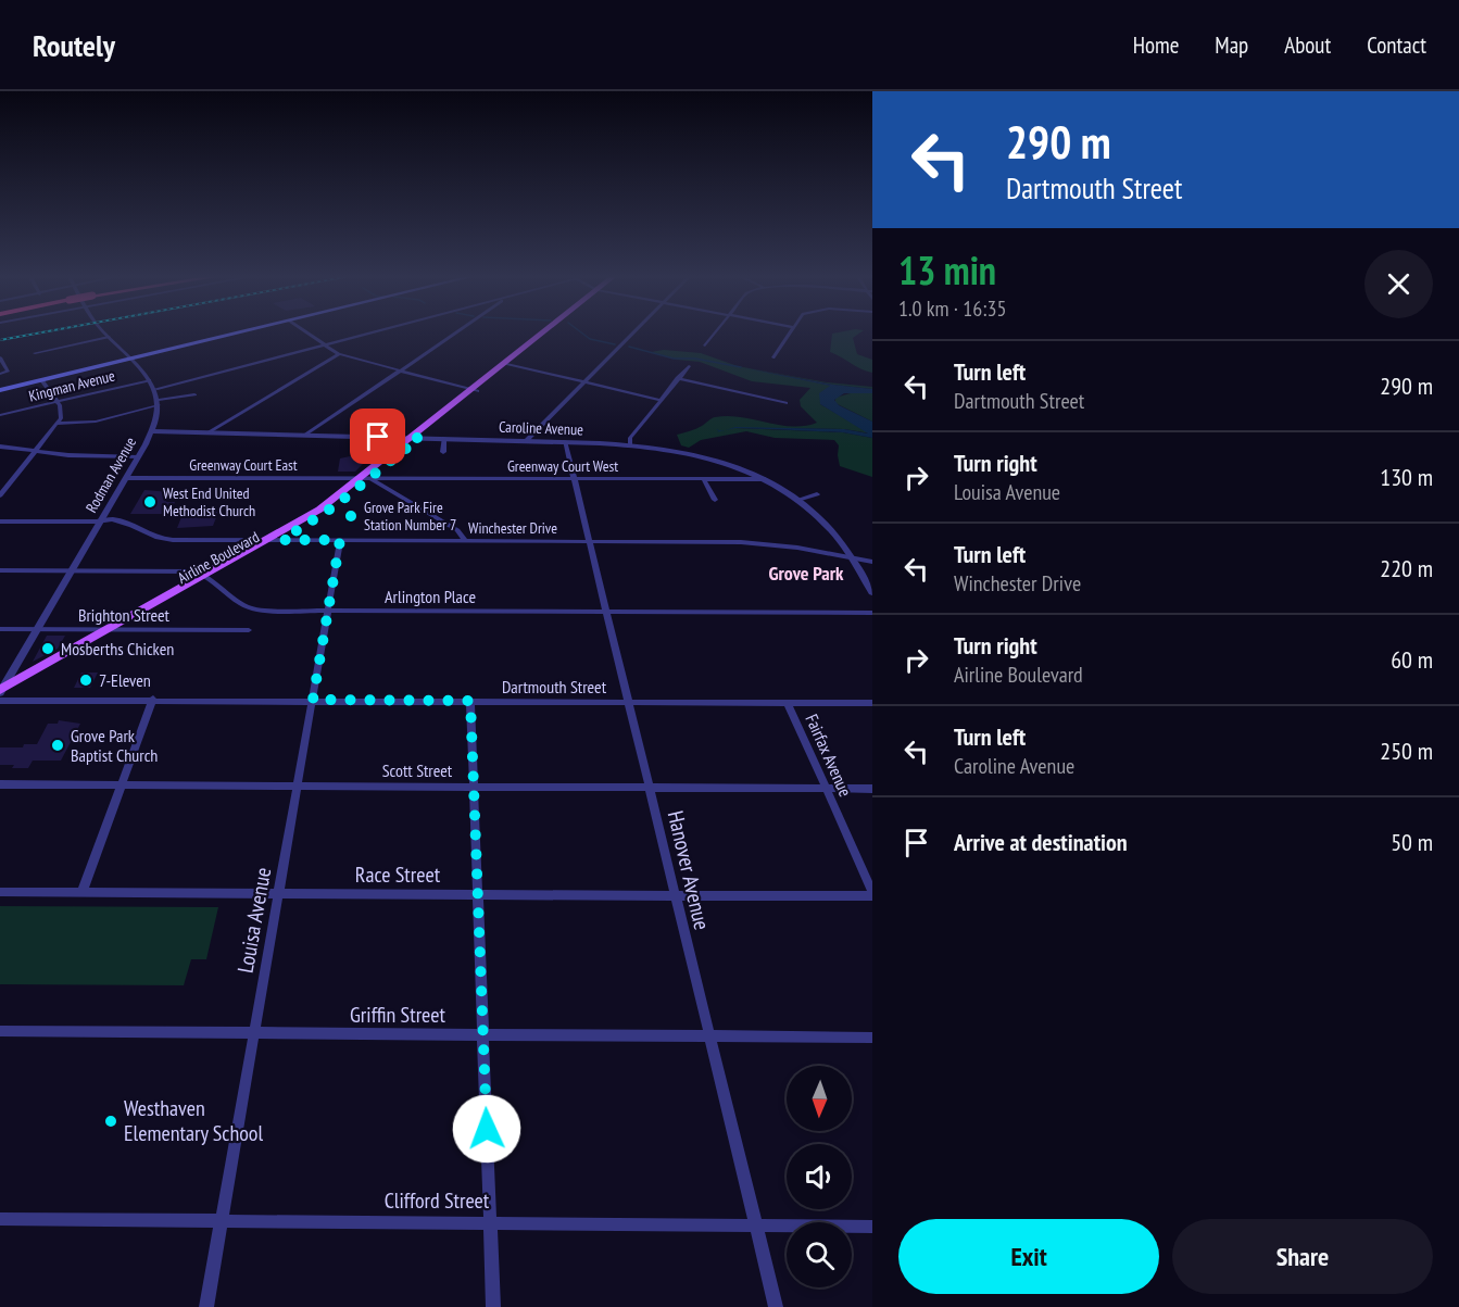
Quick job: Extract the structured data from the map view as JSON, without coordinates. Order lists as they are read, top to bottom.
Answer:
{
  "streets": {
    "main road": ["Airline Boulevard"],
    "street": [
      "Kingman Avenue",
      "Caroline Avenue",
      "Greenway Court East",
      "Greenway Court West",
      "Rodman Avenue",
      "Winchester Drive",
      "Arlington Place",
      "Brighton Street",
      "Dartmouth Street",
      "Fairfax Avenue",
      "Scott Street",
      "Hanover Avenue",
      "Race Street",
      "Louisa Avenue",
      "Griffin Street",
      "Clifford Street"
    ]
  },
  "crossings": [
    ["Kingman Avenue", "Rodman Avenue"],
    ["Caroline Avenue", "Greenway Court West"],
    ["Caroline Avenue", "Rodman Avenue"],
    ["Caroline Avenue", "Winchester Drive"],
    ["Caroline Avenue", "Airline Boulevard"],
    ["Caroline Avenue", "Hanover Avenue"],
    ["Greenway Court East", "Greenway Court West"],
    ["Greenway Court East", "Rodman Avenue"],
    ["Greenway Court East", "Airline Boulevard"],
    ["Greenway Court West", "Airline Boulevard"],
    ["Greenway Court West", "Hanover Avenue"],
    ["Rodman Avenue", "Winchester Drive"],
    ["Rodman Avenue", "Airline Boulevard"],
    ["Rodman Avenue", "Brighton Street"],
    ["Rodman Avenue", "Dartmouth Street"],
    ["Winchester Drive", "Airline Boulevard"],
    ["Winchester Drive", "Hanover Avenue"],
    ["Winchester Drive", "Louisa Avenue"],
    ["Airline Boulevard", "Arlington Place"],
    ["Airline Boulevard", "Brighton Street"],
    ["Airline Boulevard", "Dartmouth Street"],
    ["Arlington Place", "Hanover Avenue"],
    ["Arlington Place", "Louisa Avenue"],
    ["Dartmouth Street", "Fairfax Avenue"],
    ["Dartmouth Street", "Hanover Avenue"],
    ["Dartmouth Street", "Louisa Avenue"],
    ["Fairfax Avenue", "Scott Street"],
    ["Scott Street", "Hanover Avenue"],
    ["Scott Street", "Louisa Avenue"],
    ["Hanover Avenue", "Race Street"],
    ["Hanover Avenue", "Griffin Street"],
    ["Hanover Avenue", "Clifford Street"],
    ["Race Street", "Louisa Avenue"],
    ["Louisa Avenue", "Griffin Street"],
    ["Louisa Avenue", "Clifford Street"]
  ],
  "districts": ["Grove Park"],
  "places": [
    "West End United Methodist Church",
    "Grove Park Fire Station Number 7",
    "Mosberths Chicken",
    "7-Eleven",
    "Grove Park Baptist Church",
    "Westhaven Elementary School"
  ],
  "north": "bottom",
  "page": {
    "header": "Routely",
    "nav": [
      "Home",
      "Map",
      "About",
      "Contact"
    ],
    "turn": ["290 m", "Dartmouth Street"],
    "heading": ["13 min", "1.0 km · 16:35"],
    "list": [
      {
        "name": "Turn left",
        "note": "Dartmouth Street",
        "value": "290 m"
      },
      {
        "name": "Turn right",
        "note": "Louisa Avenue",
        "value": "130 m"
      },
      {
        "name": "Turn left",
        "note": "Winchester Drive",
        "value": "220 m"
      },
      {
        "name": "Turn right",
        "note": "Airline Boulevard",
        "value": "60 m"
      },
      {
        "name": "Turn left",
        "note": "Caroline Avenue",
        "value": "250 m"
      },
      {
        "name": "Arrive at destination",
        "value": "50 m"
      }
    ],
    "buttons": ["Exit", "Share"]
  }
}
